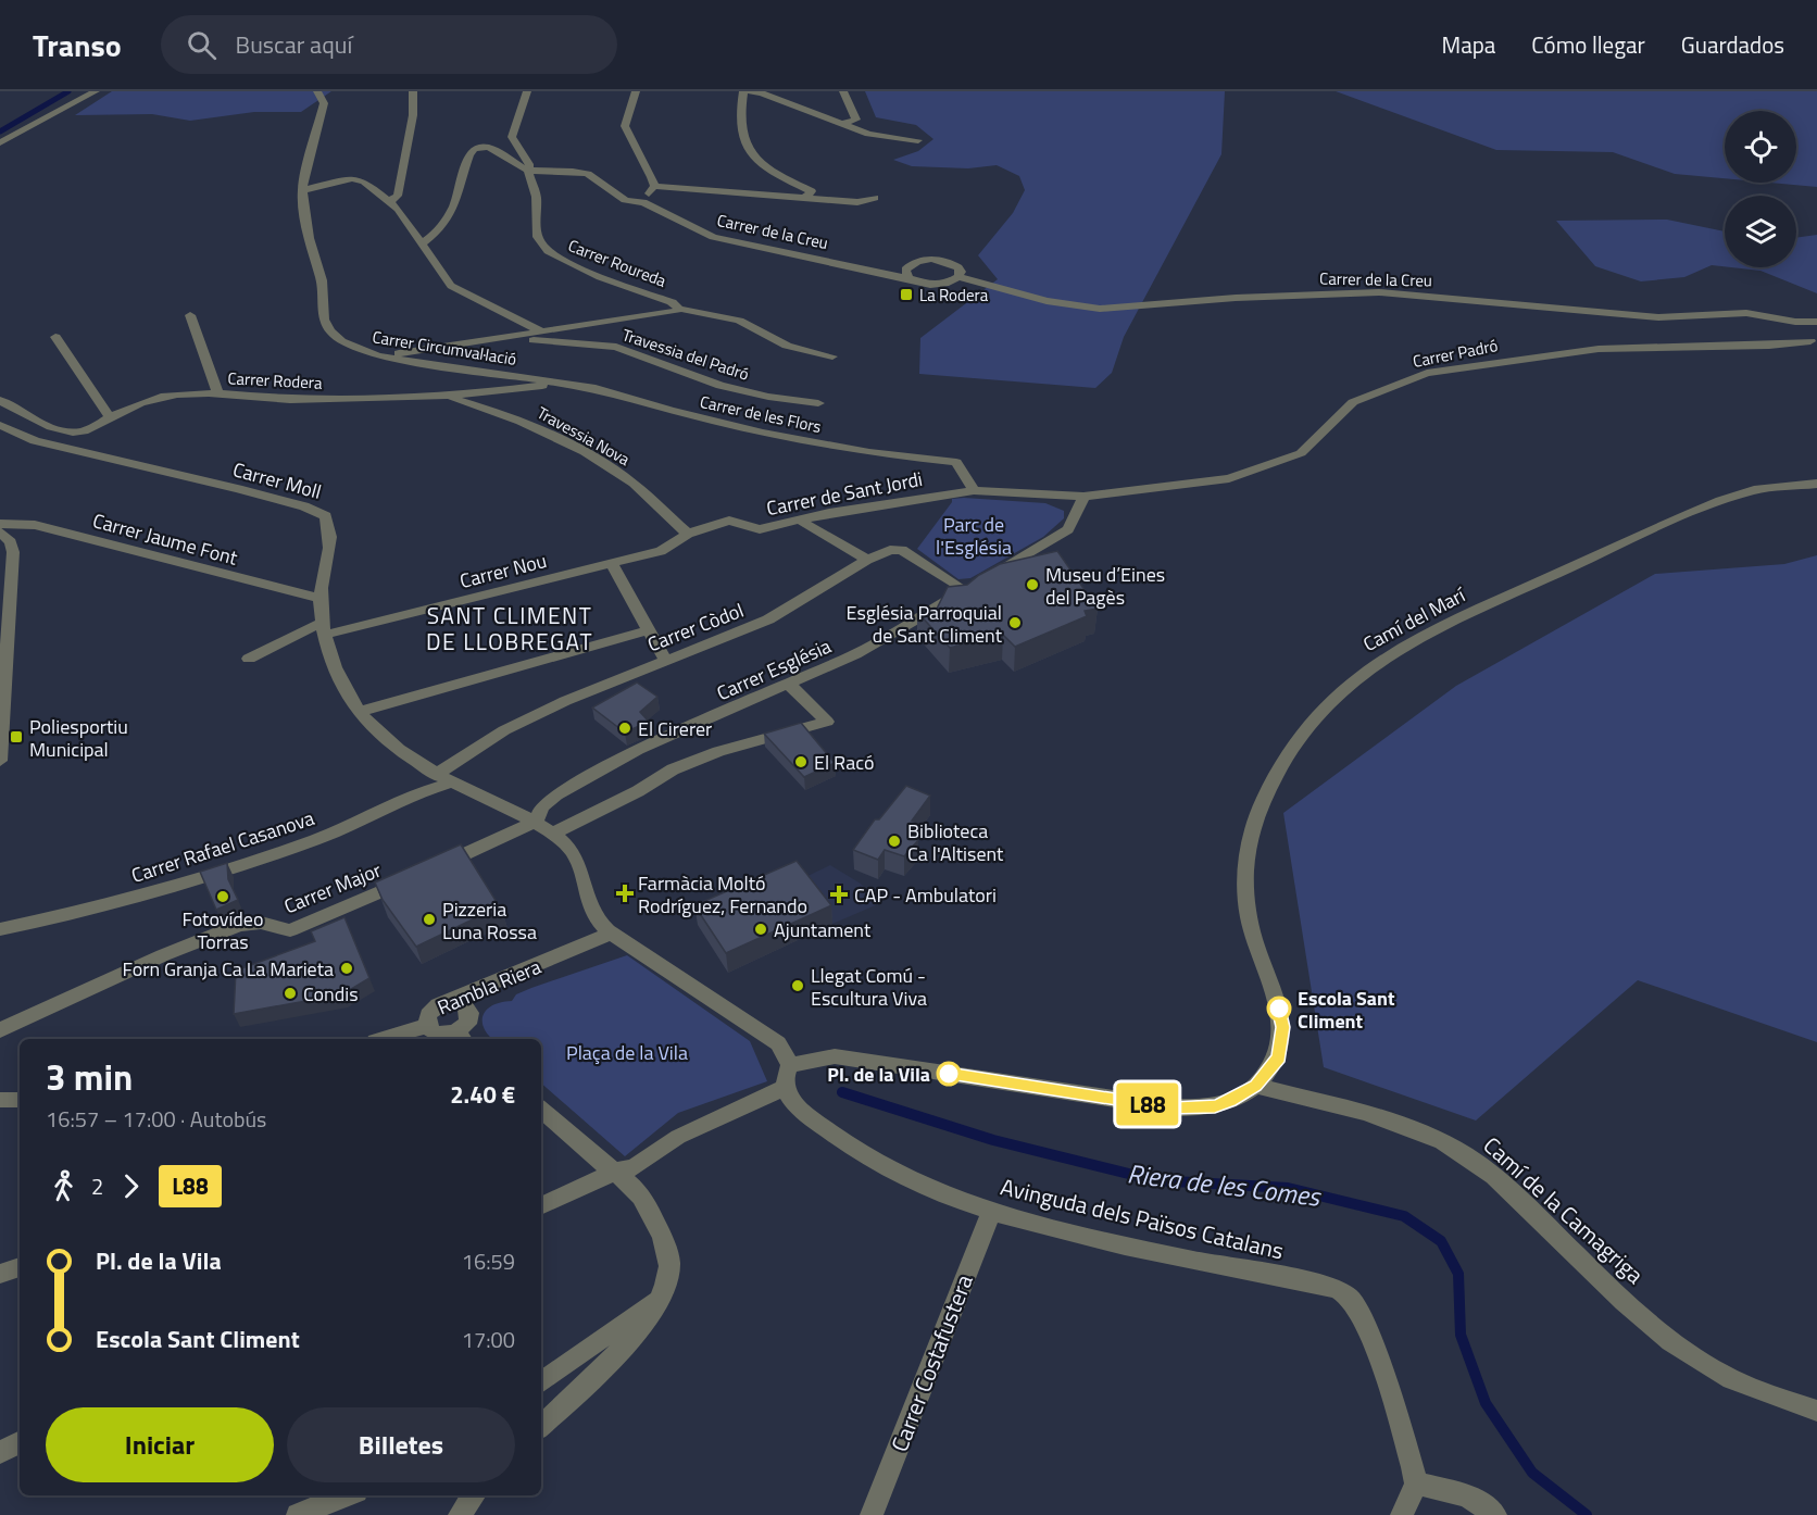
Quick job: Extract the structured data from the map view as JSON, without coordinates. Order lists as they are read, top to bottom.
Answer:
{
  "streets": {
    "street": [
      "Carrer de la Creu",
      "Carrer Roureda",
      "Carrer Circumval·lació",
      "Carrer Padró",
      "Travessia del Padró",
      "Carrer Rodera",
      "Carrer de les Flors",
      "Travessia Nova",
      "Carrer Moll",
      "Carrer de Sant Jordi",
      "Carrer Jaume Font",
      "Carrer Nou",
      "Camí del Marí",
      "Carrer Còdol",
      "Carrer Església",
      "Carrer Rafael Casanova",
      "Carrer Major",
      "Rambla Riera",
      "Camí de la Camagriga",
      "Avinguda dels Països Catalans",
      "Carrer Costafustera"
    ]
  },
  "crossings": [
    ["Carrer de la Creu", "Carrer Roureda"],
    ["Carrer Roureda", "Carrer Circumval·lació"],
    ["Carrer Roureda", "Travessia del Padró"],
    ["Carrer Circumval·lació", "Carrer Rodera"],
    ["Carrer Circumval·lació", "Carrer de les Flors"],
    ["Carrer Padró", "Carrer de les Flors"],
    ["Carrer Padró", "Carrer de Sant Jordi"],
    ["Carrer Rodera", "Carrer de les Flors"],
    ["Carrer Rodera", "Travessia Nova"],
    ["Carrer de les Flors", "Carrer de Sant Jordi"],
    ["Travessia Nova", "Carrer de Sant Jordi"],
    ["Travessia Nova", "Carrer Nou"],
    ["Carrer Moll", "Carrer Jaume Font"],
    ["Carrer Moll", "Carrer Nou"],
    ["Carrer Moll", "Carrer Còdol"],
    ["Carrer Moll", "Carrer Església"],
    ["Carrer Moll", "Carrer Rafael Casanova"],
    ["Carrer Moll", "Rambla Riera"],
    ["Carrer de Sant Jordi", "Carrer Nou"],
    ["Camí del Marí", "Camí de la Camagriga"],
    ["Carrer Còdol", "Carrer Església"],
    ["Carrer Còdol", "Carrer Rafael Casanova"],
    ["Avinguda dels Països Catalans", "Carrer Costafustera"]
  ],
  "districts": ["SANT CLIMENT DE LLOBREGAT"],
  "water": ["Riera de les Comes"],
  "parks": ["Parc de l'Església", "Plaça de la Vila"],
  "places": {
    "transit": ["La Rodera", "Poliesportiu Municipal"],
    "other": [
      "Museu d’Eines del Pagès",
      "Església Parroquial de Sant Climent",
      "El Cirerer",
      "El Racó",
      "Biblioteca Ca l'Altisent",
      "Fotovídeo Torras",
      "Pizzeria Luna Rossa",
      "Ajuntament",
      "Forn Granja Ca La Marieta",
      "Llegat Comú - Escultura Viva",
      "Condis",
      "Escola Sant Climent",
      "Pl. de la Vila"
    ],
    "health": ["Farmàcia Moltó Rodríguez, Fernando", "CAP - Ambulatori"]
  },
  "lines": ["bus line L88"],
  "page": {
    "header": "Transo",
    "search": "Buscar aquí",
    "nav": ["Mapa", "Cómo llegar", "Guardados"],
    "on_map": "L88",
    "heading": ["3 min", "16:57 – 17:00 · Autobús", "2.40 €"],
    "legs": ["2", "L88"],
    "list": [
      {
        "name": "Pl. de la Vila",
        "value": "16:59"
      },
      {
        "name": "Escola Sant Climent",
        "value": "17:00"
      }
    ],
    "buttons": ["Iniciar", "Billetes"]
  }
}
